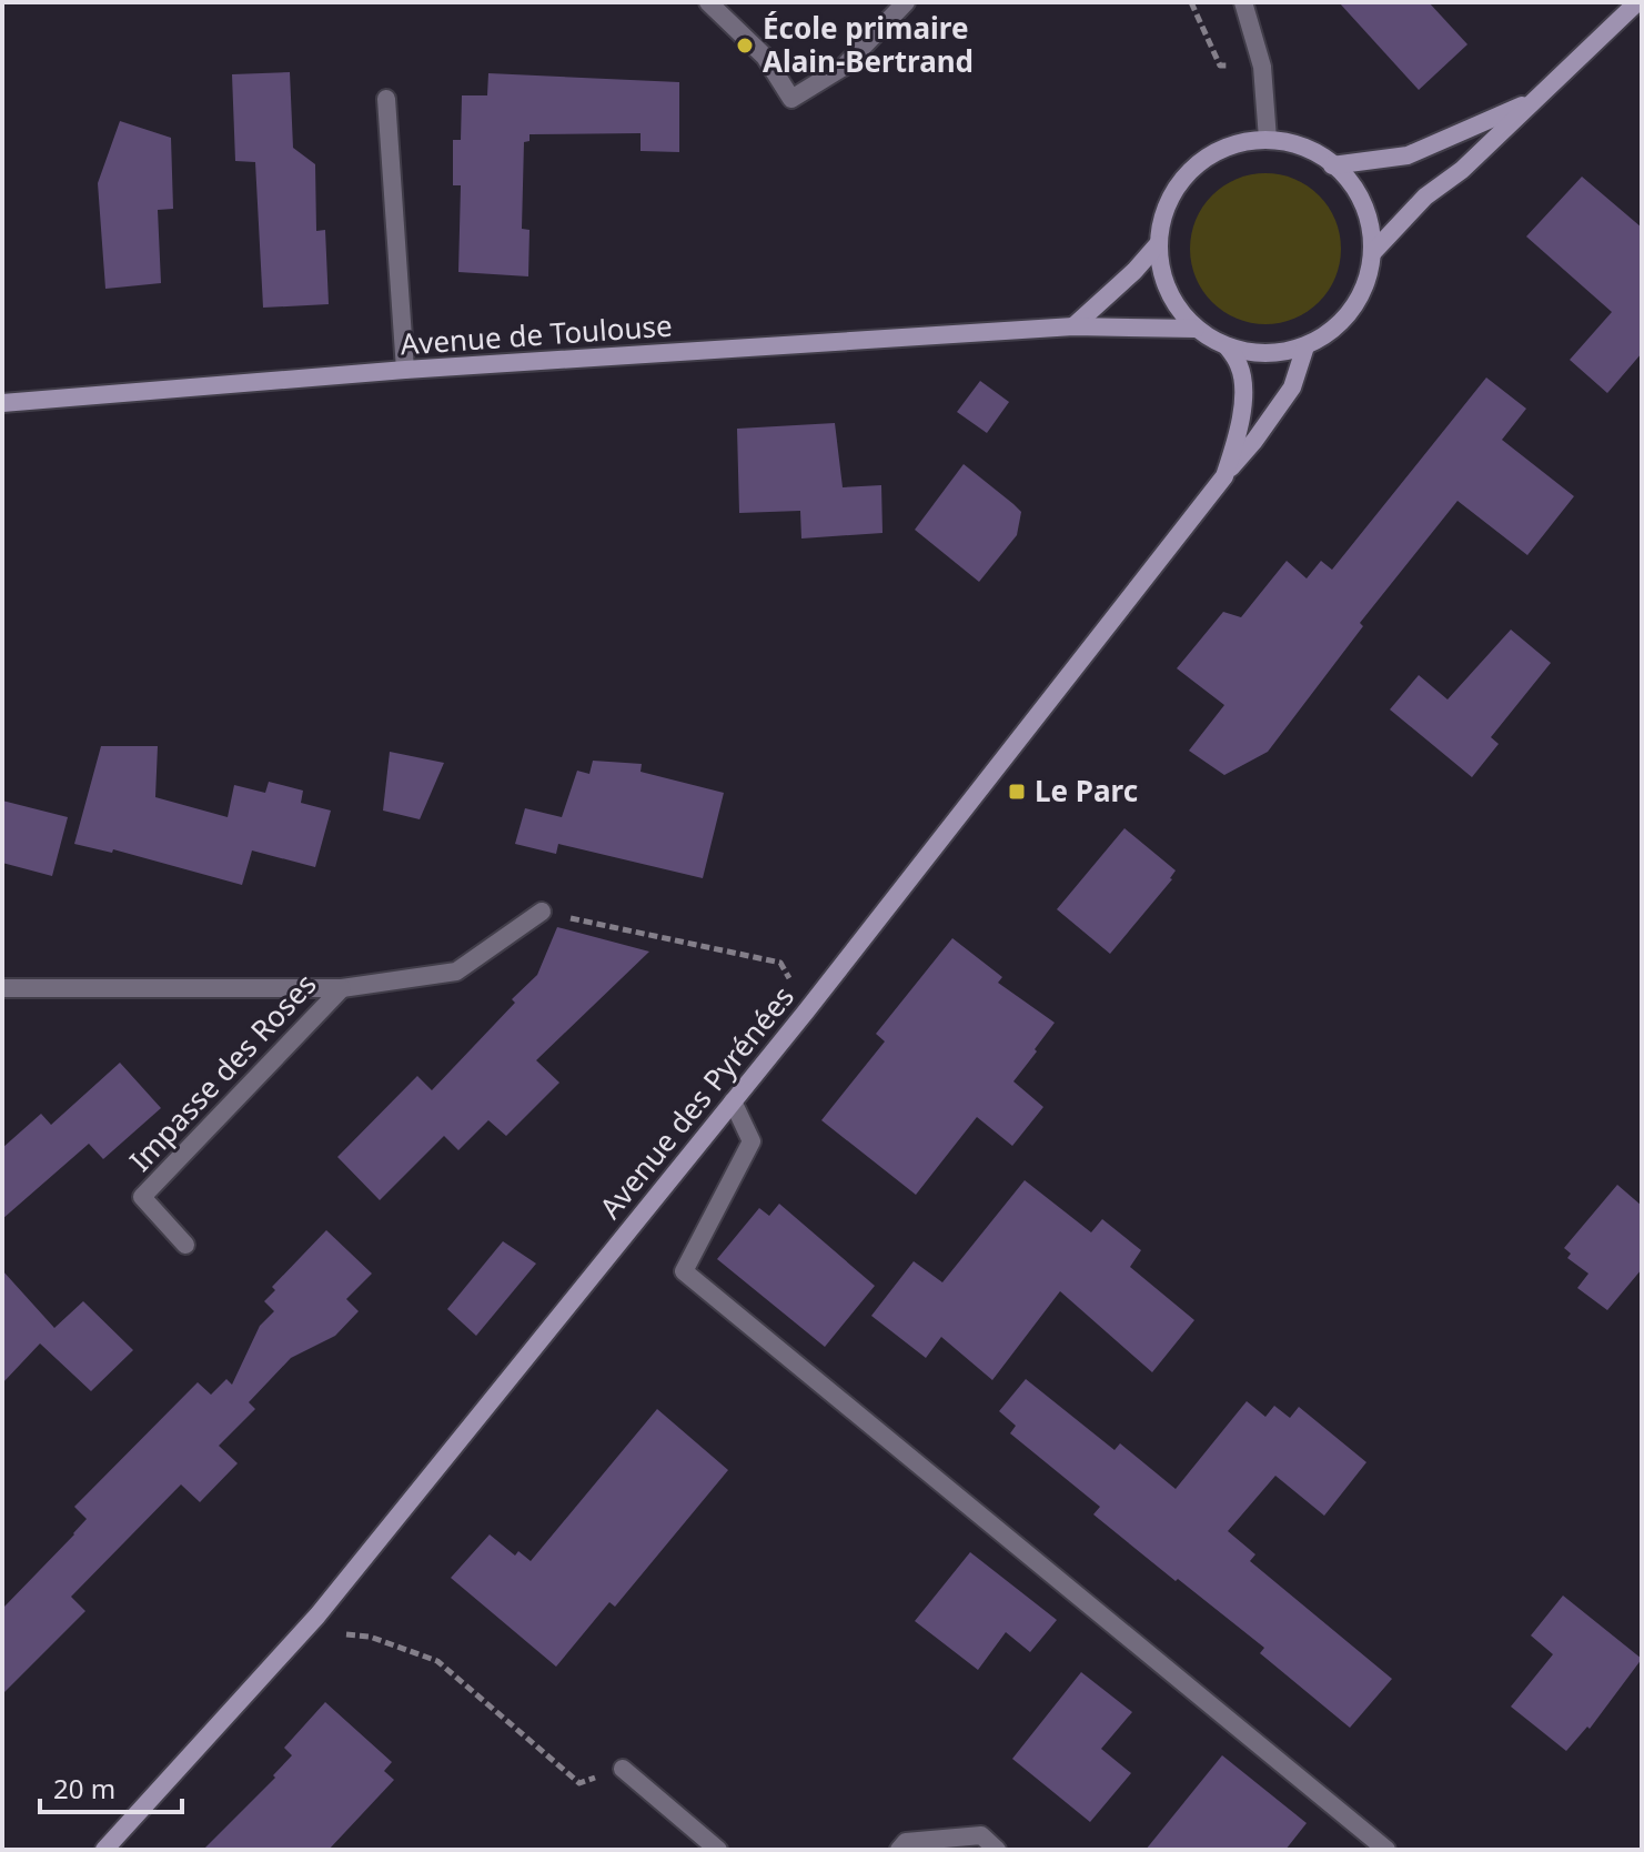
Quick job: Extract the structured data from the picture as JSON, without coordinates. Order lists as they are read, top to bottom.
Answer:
{
  "streets": {
    "main road": ["Avenue de Toulouse", "Avenue des Pyrénées"],
    "street": ["Impasse des Roses"]
  },
  "crossings": [
    ["Avenue de Toulouse", "Avenue des Pyrénées"]
  ],
  "places": {
    "other": ["École primaire Alain-Bertrand"],
    "transit": ["Le Parc"]
  },
  "scale_bar": "20 m"
}
